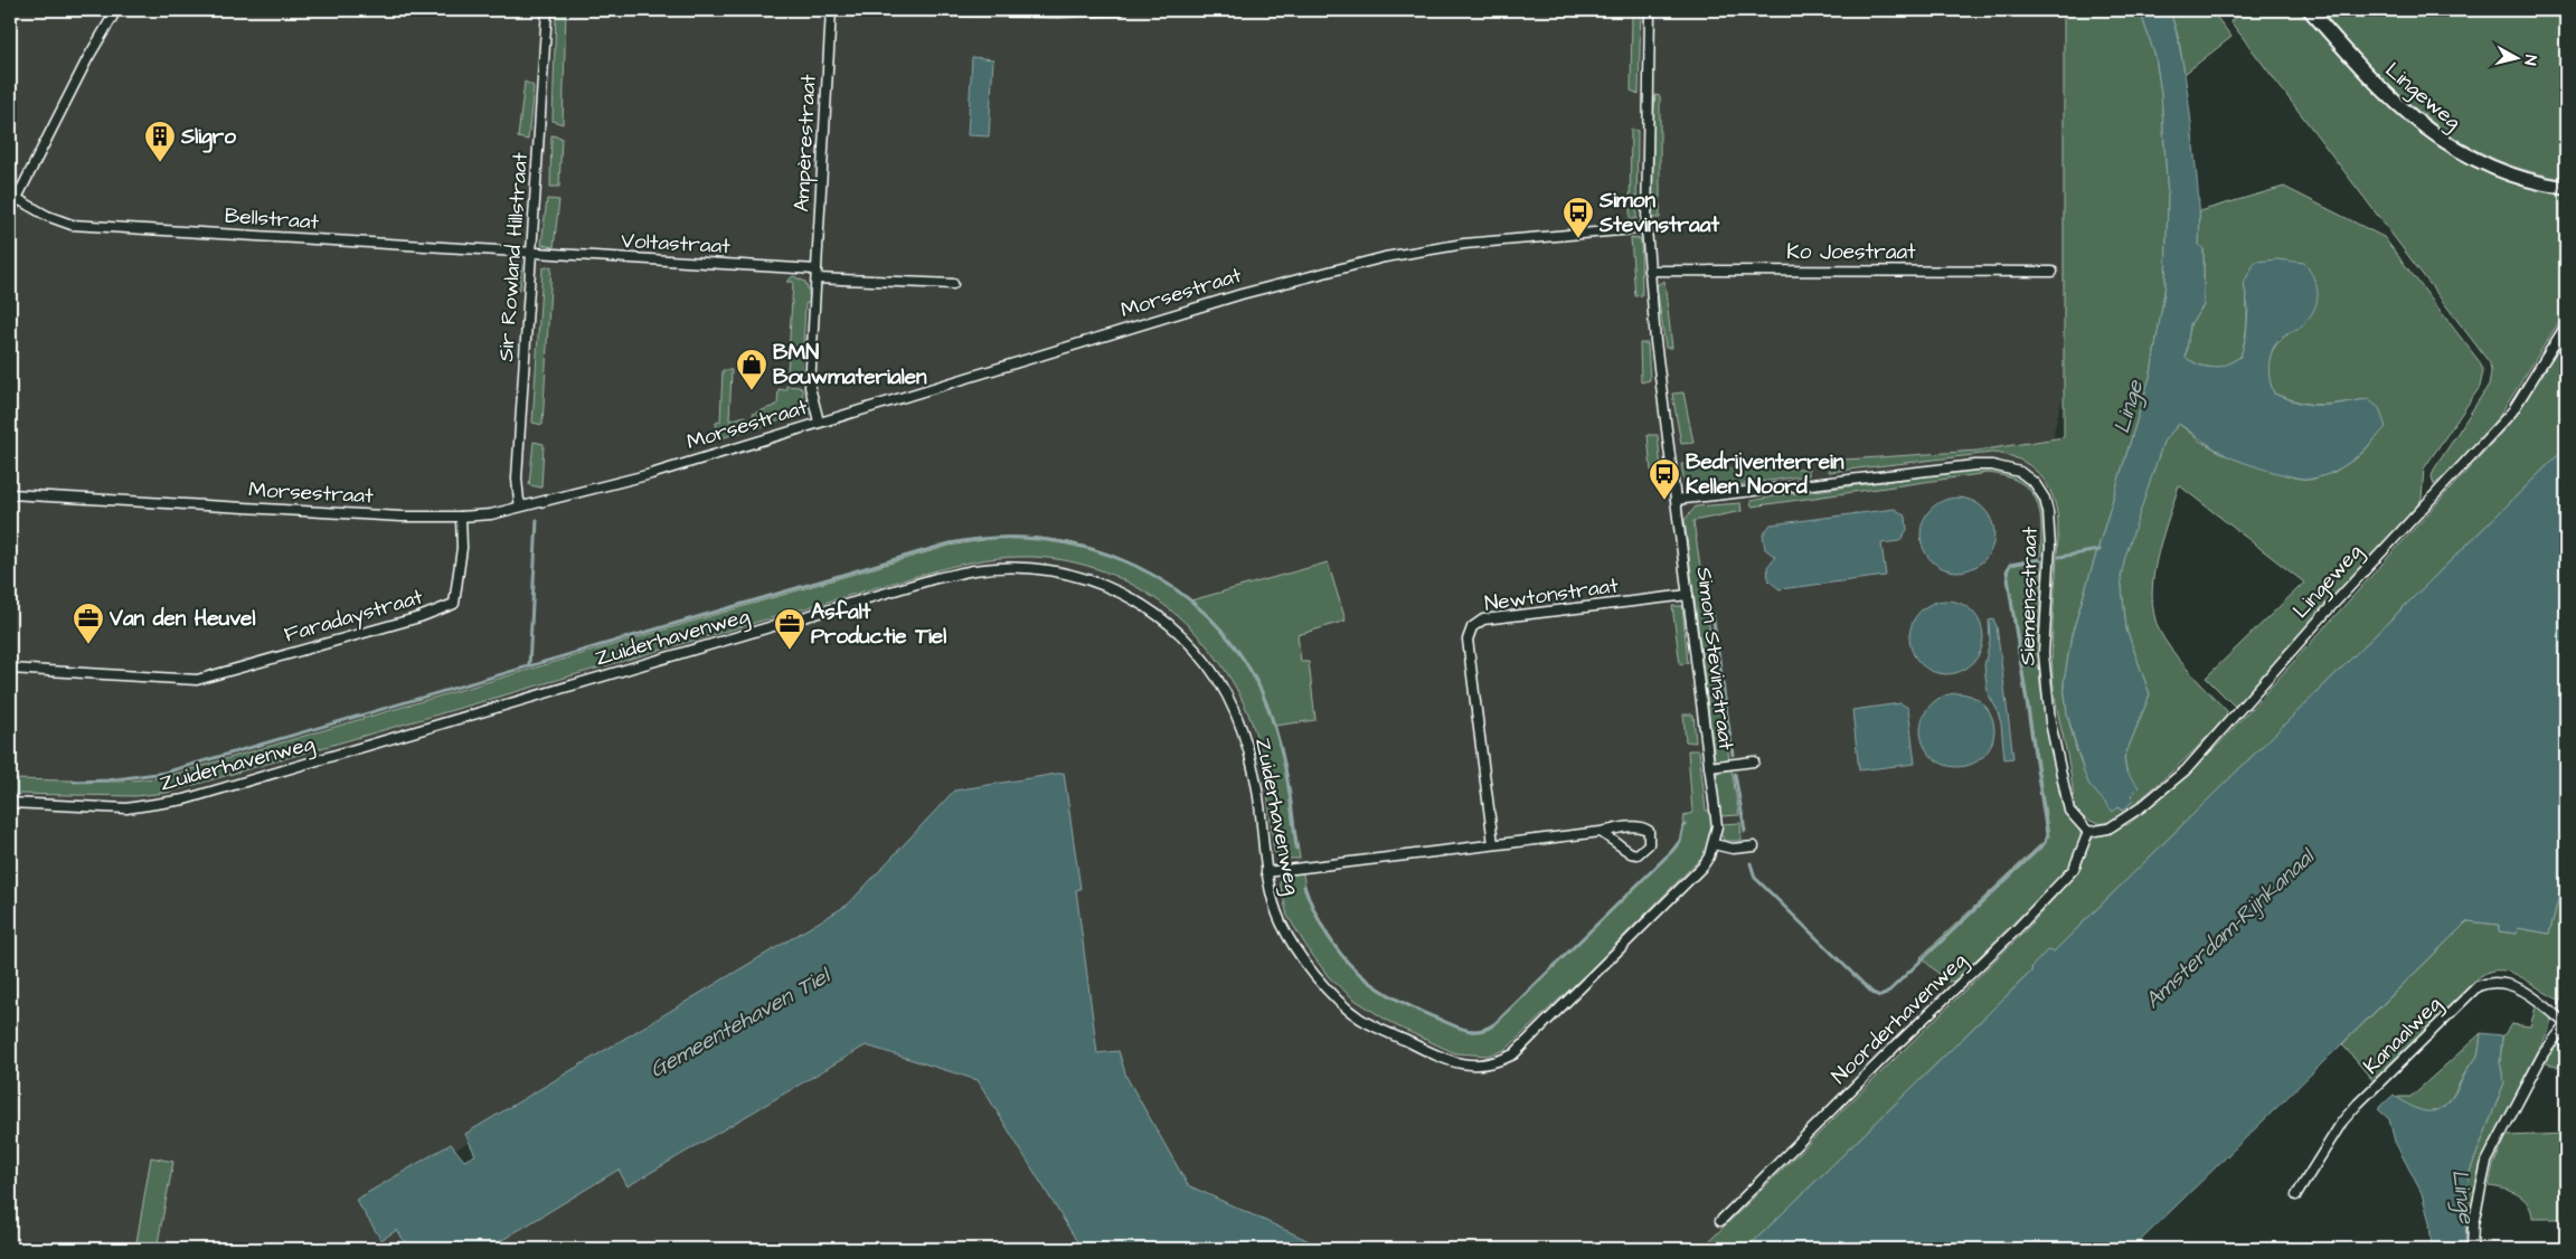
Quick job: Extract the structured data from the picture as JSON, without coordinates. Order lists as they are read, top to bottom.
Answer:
{
  "streets": {
    "street": [
      "Lingeweg",
      "Ampèrestraat",
      "Bellstraat",
      "Voltastraat",
      "Ko Joestraat",
      "Sir Rowland Hillstraat",
      "Morsestraat",
      "Newtonstraat",
      "Siemensstraat",
      "Faradaystraat",
      "Zuiderhavenweg",
      "Simon Stevinstraat",
      "Noorderhavenweg",
      "Kanaalweg"
    ]
  },
  "crossings": [
    ["Lingeweg", "Siemensstraat"],
    ["Lingeweg", "Noorderhavenweg"],
    ["Ampèrestraat", "Voltastraat"],
    ["Ampèrestraat", "Morsestraat"],
    ["Bellstraat", "Voltastraat"],
    ["Bellstraat", "Sir Rowland Hillstraat"],
    ["Voltastraat", "Sir Rowland Hillstraat"],
    ["Ko Joestraat", "Simon Stevinstraat"],
    ["Sir Rowland Hillstraat", "Morsestraat"],
    ["Morsestraat", "Faradaystraat"],
    ["Morsestraat", "Simon Stevinstraat"],
    ["Newtonstraat", "Simon Stevinstraat"],
    ["Siemensstraat", "Simon Stevinstraat"],
    ["Siemensstraat", "Noorderhavenweg"],
    ["Zuiderhavenweg", "Simon Stevinstraat"]
  ],
  "water": ["Linge", "Amsterdam-Rijnkanaal", "Gemeentehaven Tiel"],
  "places": {
    "building": ["Sligro"],
    "bus stop": ["Simon Stevinstraat", "Bedrijventerrein Kellen Noord"],
    "shop": ["BMN Bouwmaterialen"],
    "office": ["Van den Heuvel", "Asfalt Productie Tiel"]
  },
  "north": "right"
}
